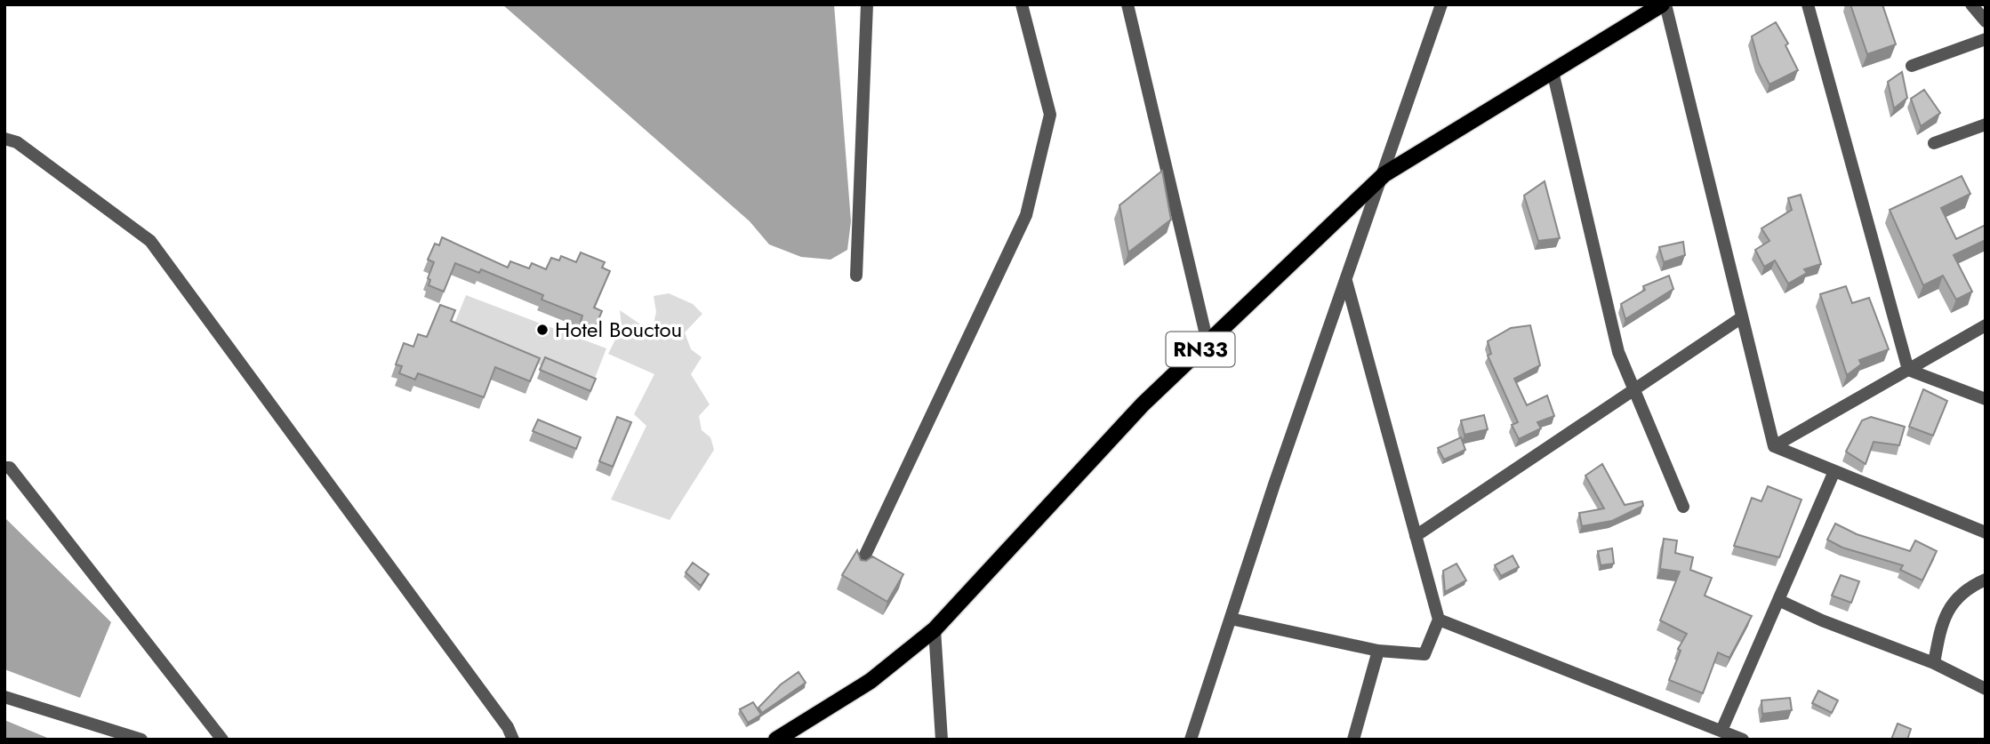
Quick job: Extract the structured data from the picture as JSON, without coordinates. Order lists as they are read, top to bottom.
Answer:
{
  "streets": {
    "main road": ["RN33"]
  },
  "places": ["Hotel Bouctou"]
}
